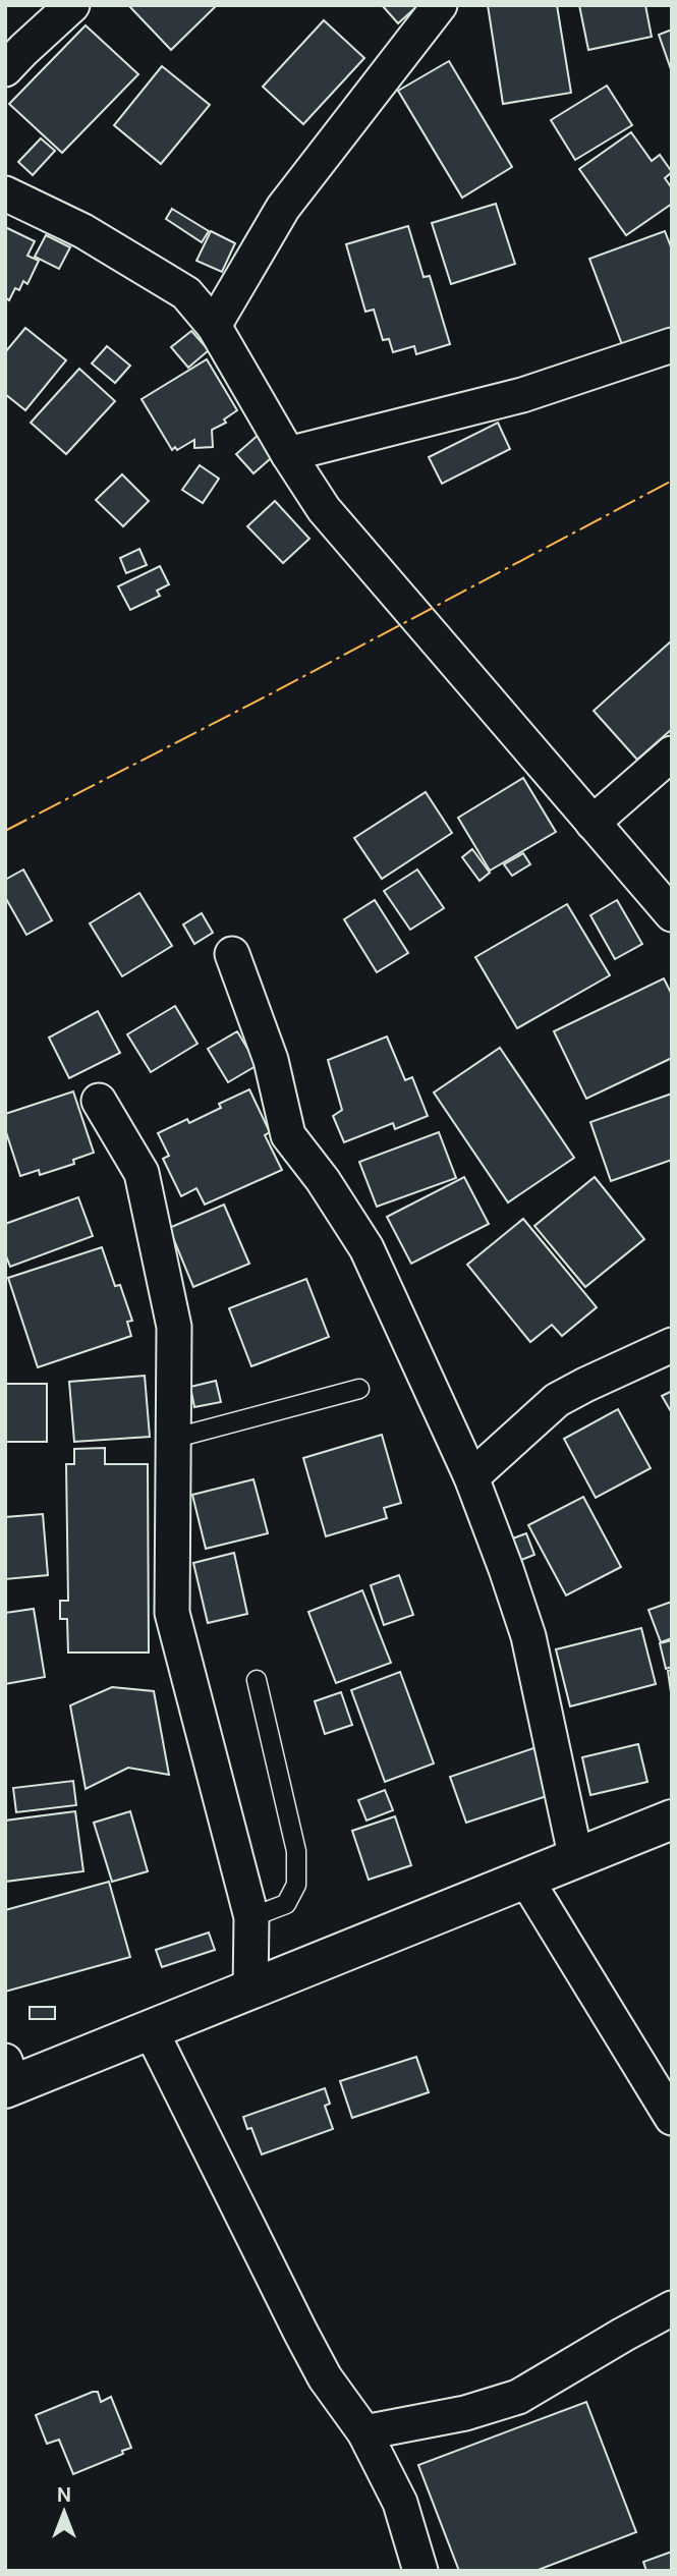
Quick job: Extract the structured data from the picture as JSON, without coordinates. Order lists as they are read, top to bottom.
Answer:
{
  "north": "top"
}
